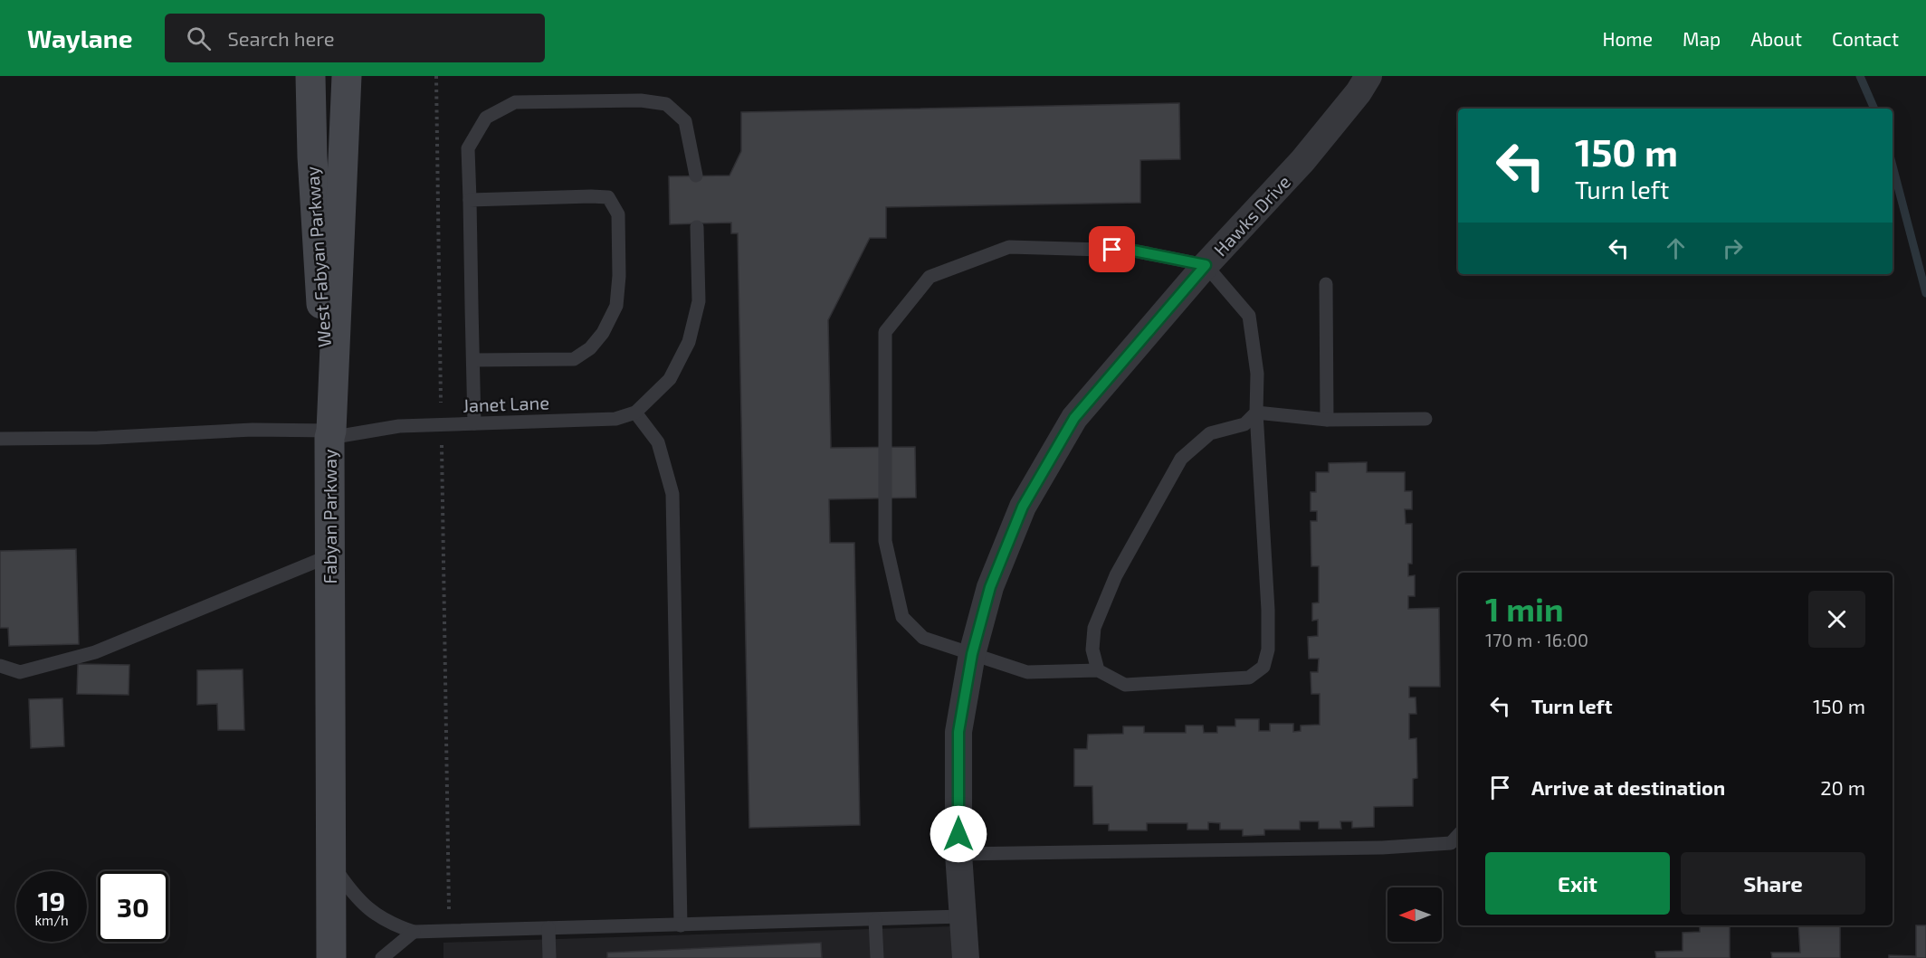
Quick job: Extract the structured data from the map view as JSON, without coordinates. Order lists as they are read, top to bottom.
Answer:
{
  "streets": {
    "main road": ["West Fabyan Parkway", "Fabyan Parkway"],
    "street": ["Hawks Drive"],
    "lane": ["Janet Lane"]
  },
  "crossings": [
    ["West Fabyan Parkway", "Janet Lane"],
    ["West Fabyan Parkway", "Fabyan Parkway"],
    ["Janet Lane", "Fabyan Parkway"]
  ],
  "north": "left",
  "page": {
    "header": "Waylane",
    "search": "Search here",
    "nav": [
      "Home",
      "Map",
      "About",
      "Contact"
    ],
    "turn": ["150 m", "Turn left"],
    "heading": ["1 min", "170 m · 16:00"],
    "list": [
      {
        "name": "Turn left",
        "value": "150 m"
      },
      {
        "name": "Arrive at destination",
        "value": "20 m"
      }
    ],
    "buttons": ["Exit", "Share"],
    "speed": "19 km/h",
    "limit": "30"
  }
}
